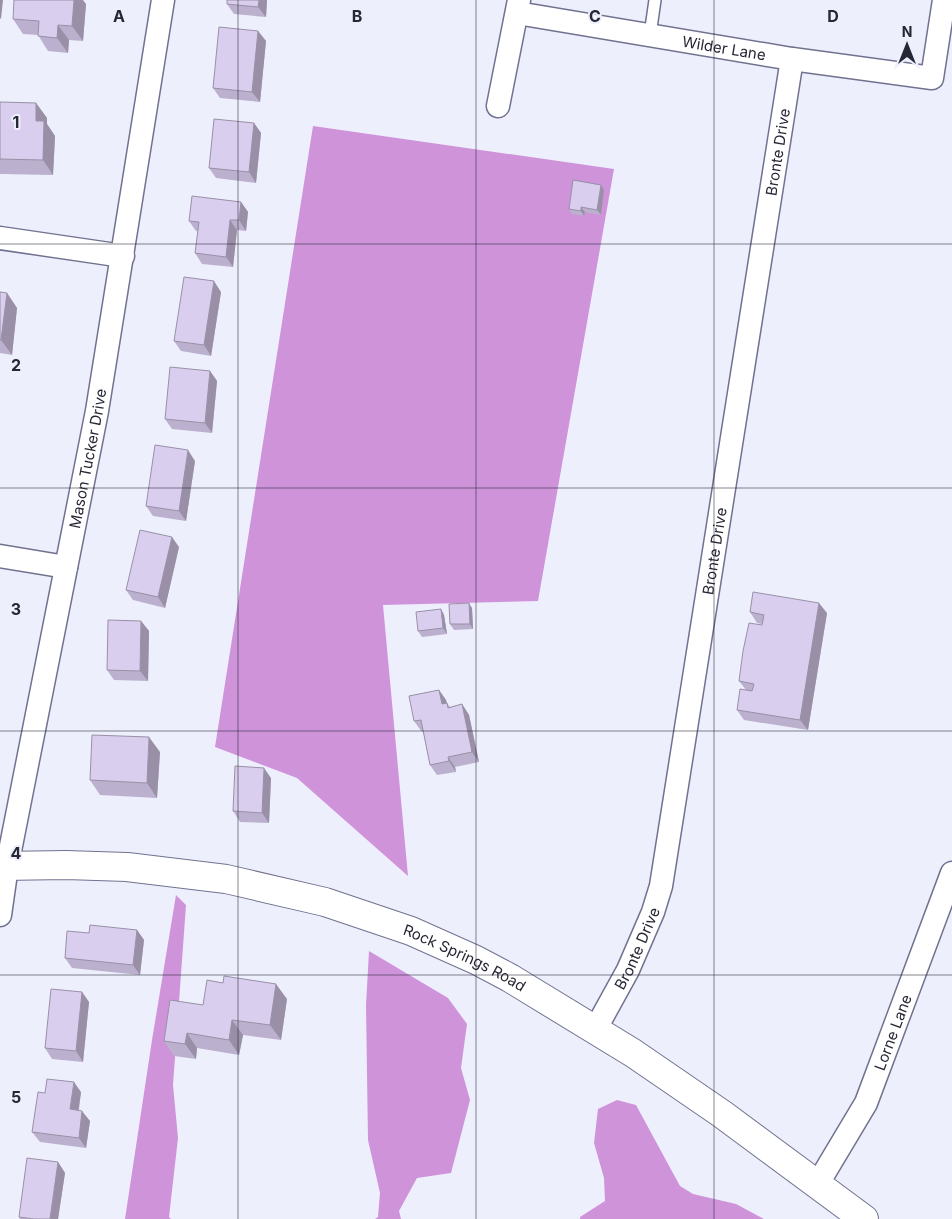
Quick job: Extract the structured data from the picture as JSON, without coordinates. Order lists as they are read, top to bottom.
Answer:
{
  "streets": {
    "street": [
      "Wilder Lane",
      "Bronte Drive",
      "Mason Tucker Drive",
      "Rock Springs Road",
      "Lorne Lane"
    ]
  },
  "crossings": [
    ["Wilder Lane", "Bronte Drive"],
    ["Bronte Drive", "Rock Springs Road"],
    ["Mason Tucker Drive", "Rock Springs Road"],
    ["Rock Springs Road", "Lorne Lane"]
  ],
  "north": "top",
  "grid": {
    "columns": [
      "A",
      "B",
      "C",
      "D"
    ],
    "rows": [
      "1",
      "2",
      "3",
      "4",
      "5"
    ]
  }
}
